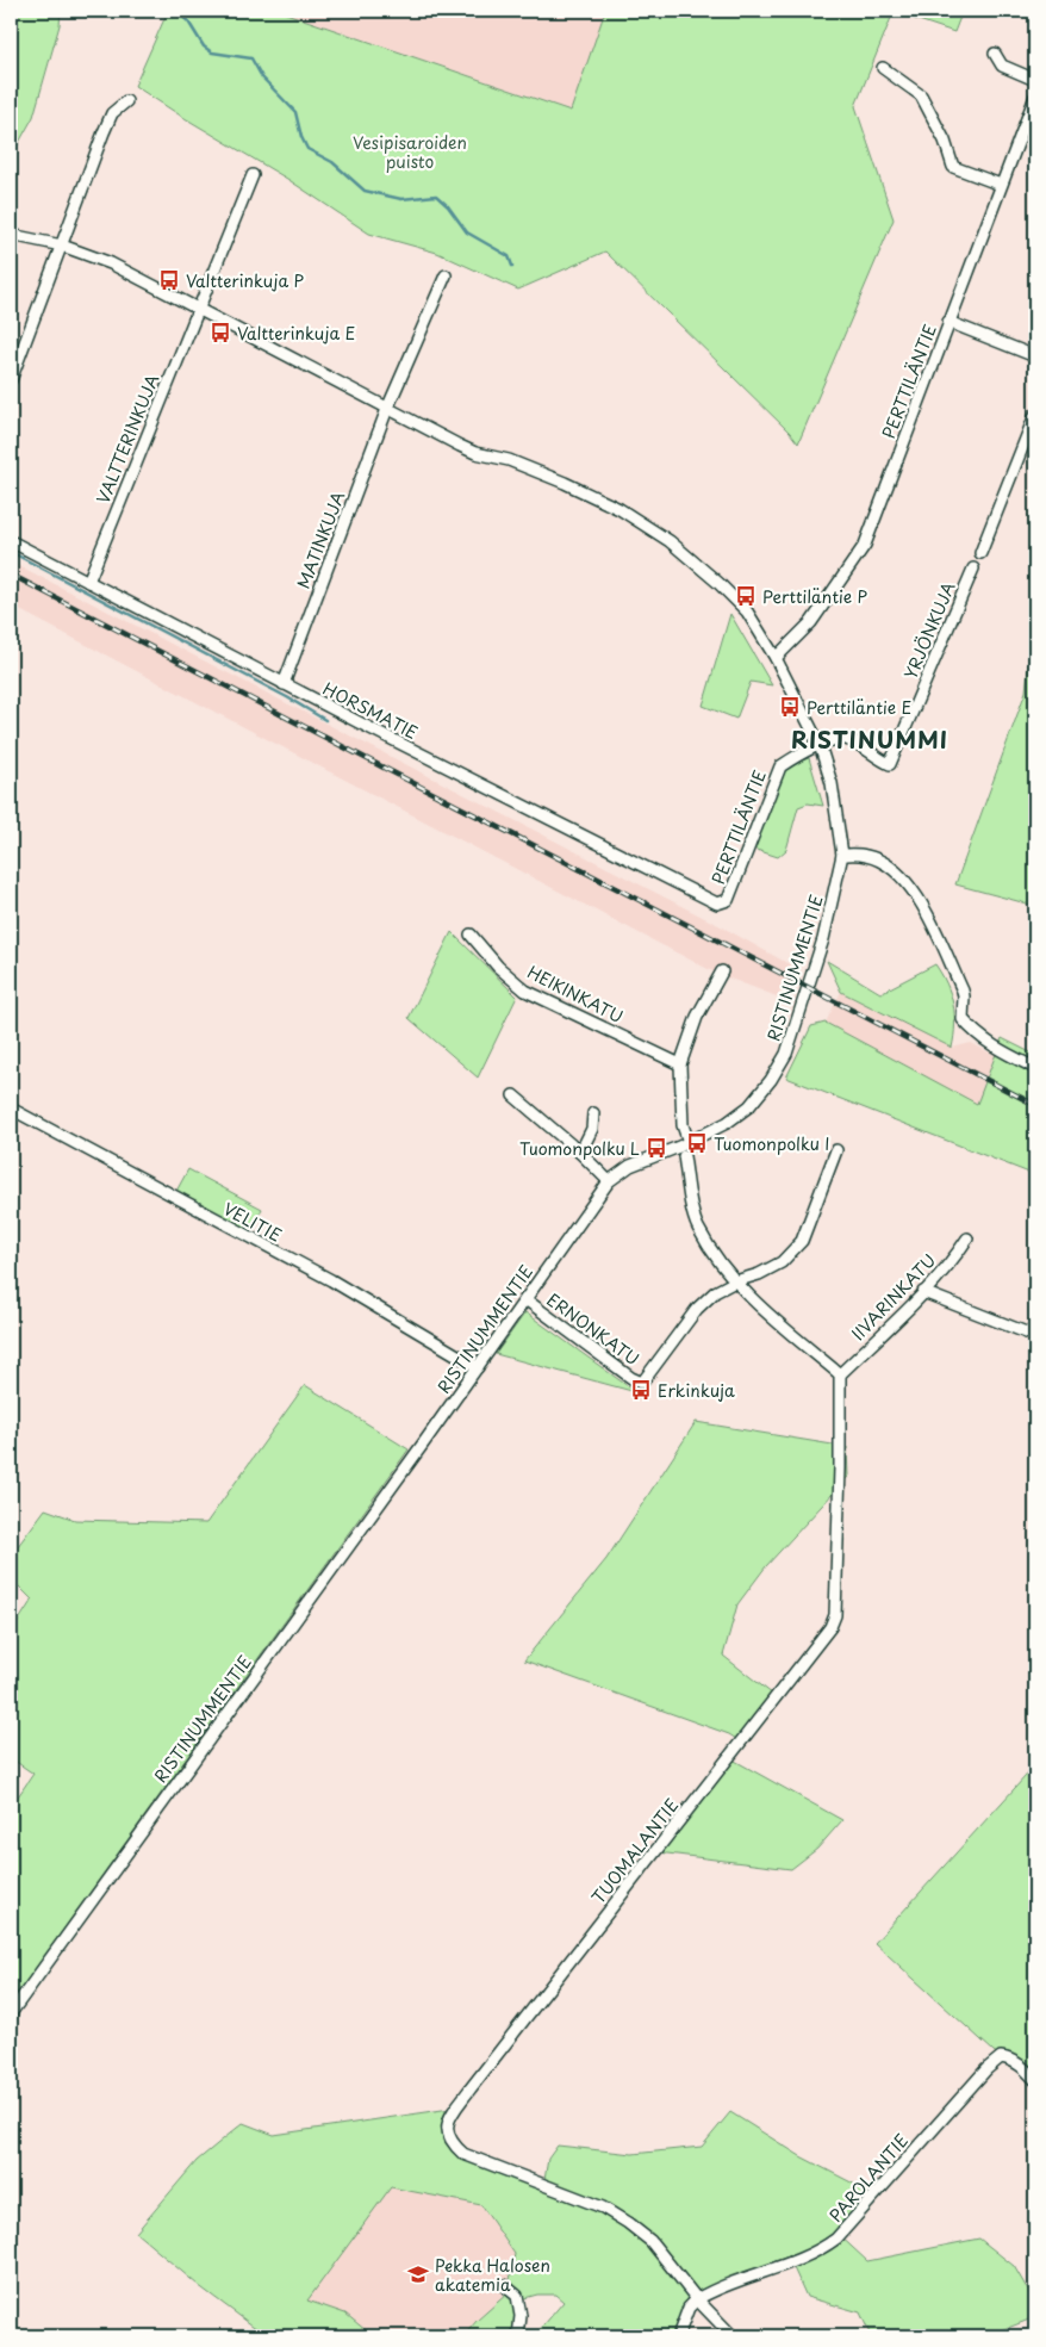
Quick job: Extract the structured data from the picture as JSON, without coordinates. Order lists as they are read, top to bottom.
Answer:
{
  "streets": {
    "street": [
      "PERTTILÄNTIE",
      "VALTTERINKUJA",
      "MATINKUJA",
      "YRJÖNKUJA",
      "HORSMATIE",
      "RISTINUMMENTIE",
      "HEIKINKATU",
      "VELITIE",
      "IIVARINKATU",
      "ERNONKATU",
      "TUOMALANTIE",
      "PAROLANTIE"
    ]
  },
  "crossings": [
    ["PERTTILÄNTIE", "YRJÖNKUJA"],
    ["PERTTILÄNTIE", "HORSMATIE"],
    ["PERTTILÄNTIE", "RISTINUMMENTIE"],
    ["VALTTERINKUJA", "HORSMATIE"],
    ["VALTTERINKUJA", "RISTINUMMENTIE"],
    ["MATINKUJA", "HORSMATIE"],
    ["MATINKUJA", "RISTINUMMENTIE"],
    ["YRJÖNKUJA", "RISTINUMMENTIE"],
    ["RISTINUMMENTIE", "VELITIE"],
    ["RISTINUMMENTIE", "ERNONKATU"],
    ["IIVARINKATU", "TUOMALANTIE"],
    ["TUOMALANTIE", "PAROLANTIE"]
  ],
  "districts": ["RISTINUMMI"],
  "parks": ["Vesipisaroiden puisto"],
  "places": {
    "bus stop": [
      "Valtterinkuja P",
      "Valtterinkuja E",
      "Perttiläntie P",
      "Perttiläntie E",
      "Tuomonpolku I",
      "Tuomonpolku L",
      "Erkinkuja"
    ],
    "school or university": ["Pekka Halosen akatemia"]
  }
}
